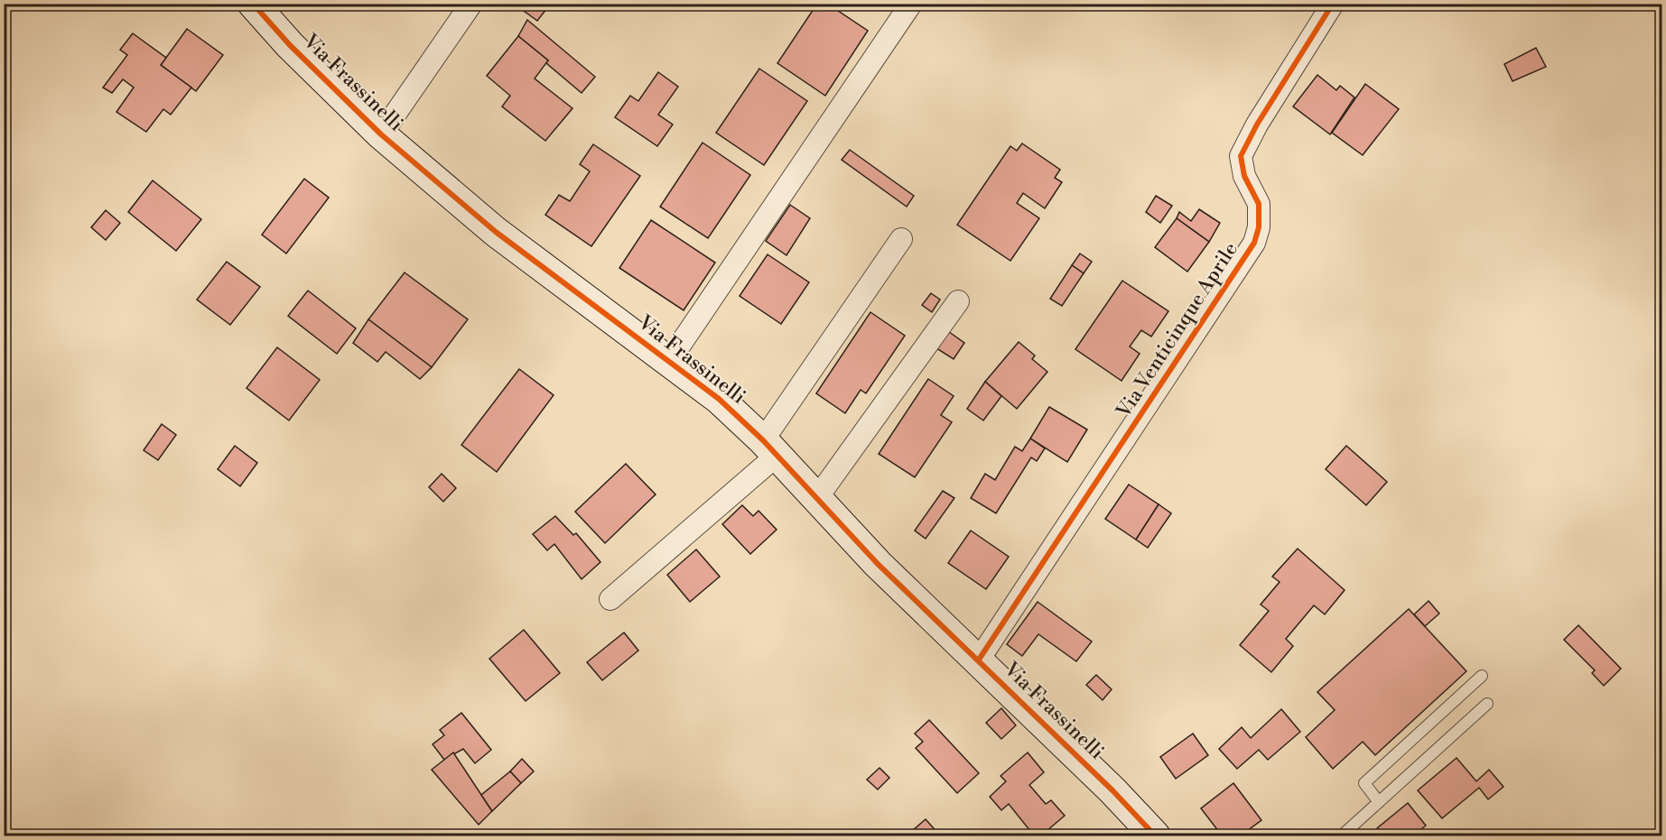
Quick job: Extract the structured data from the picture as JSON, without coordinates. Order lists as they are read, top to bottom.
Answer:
{
  "streets": {
    "street": ["Via Frassinelli", "Via Venticinque Aprile"]
  },
  "crossings": [
    ["Via Frassinelli", "Via Venticinque Aprile"]
  ]
}
